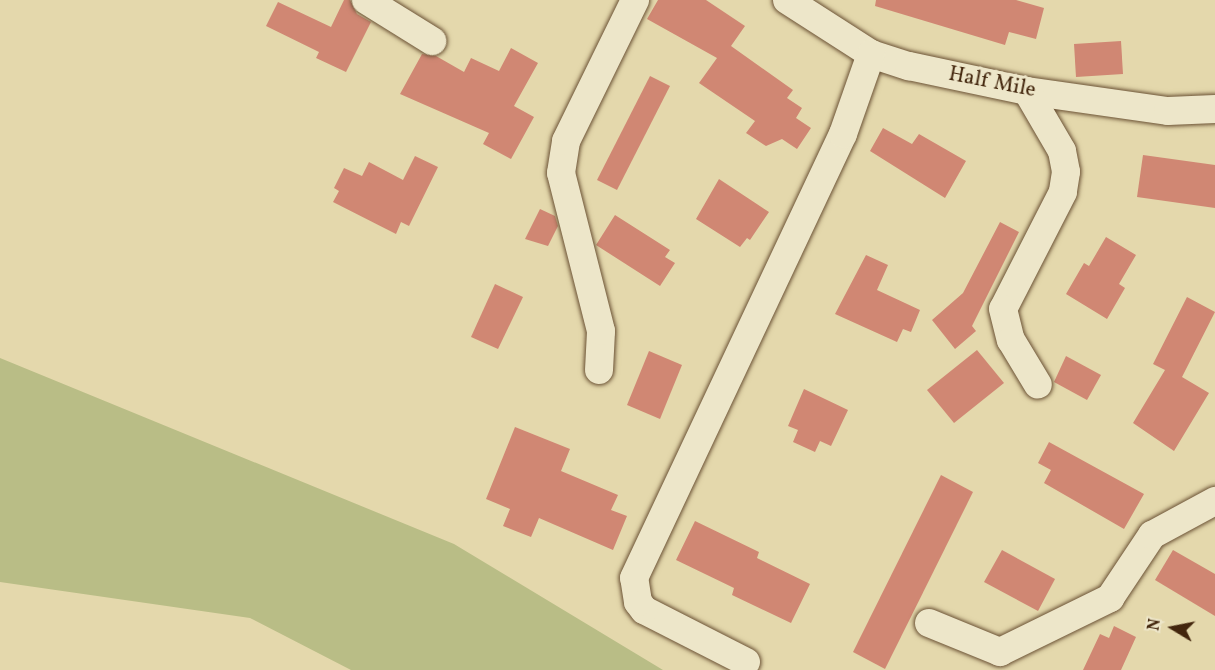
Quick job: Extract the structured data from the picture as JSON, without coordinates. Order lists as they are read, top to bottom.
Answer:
{
  "streets": {
    "street": ["Half Mile"]
  },
  "north": "left"
}
